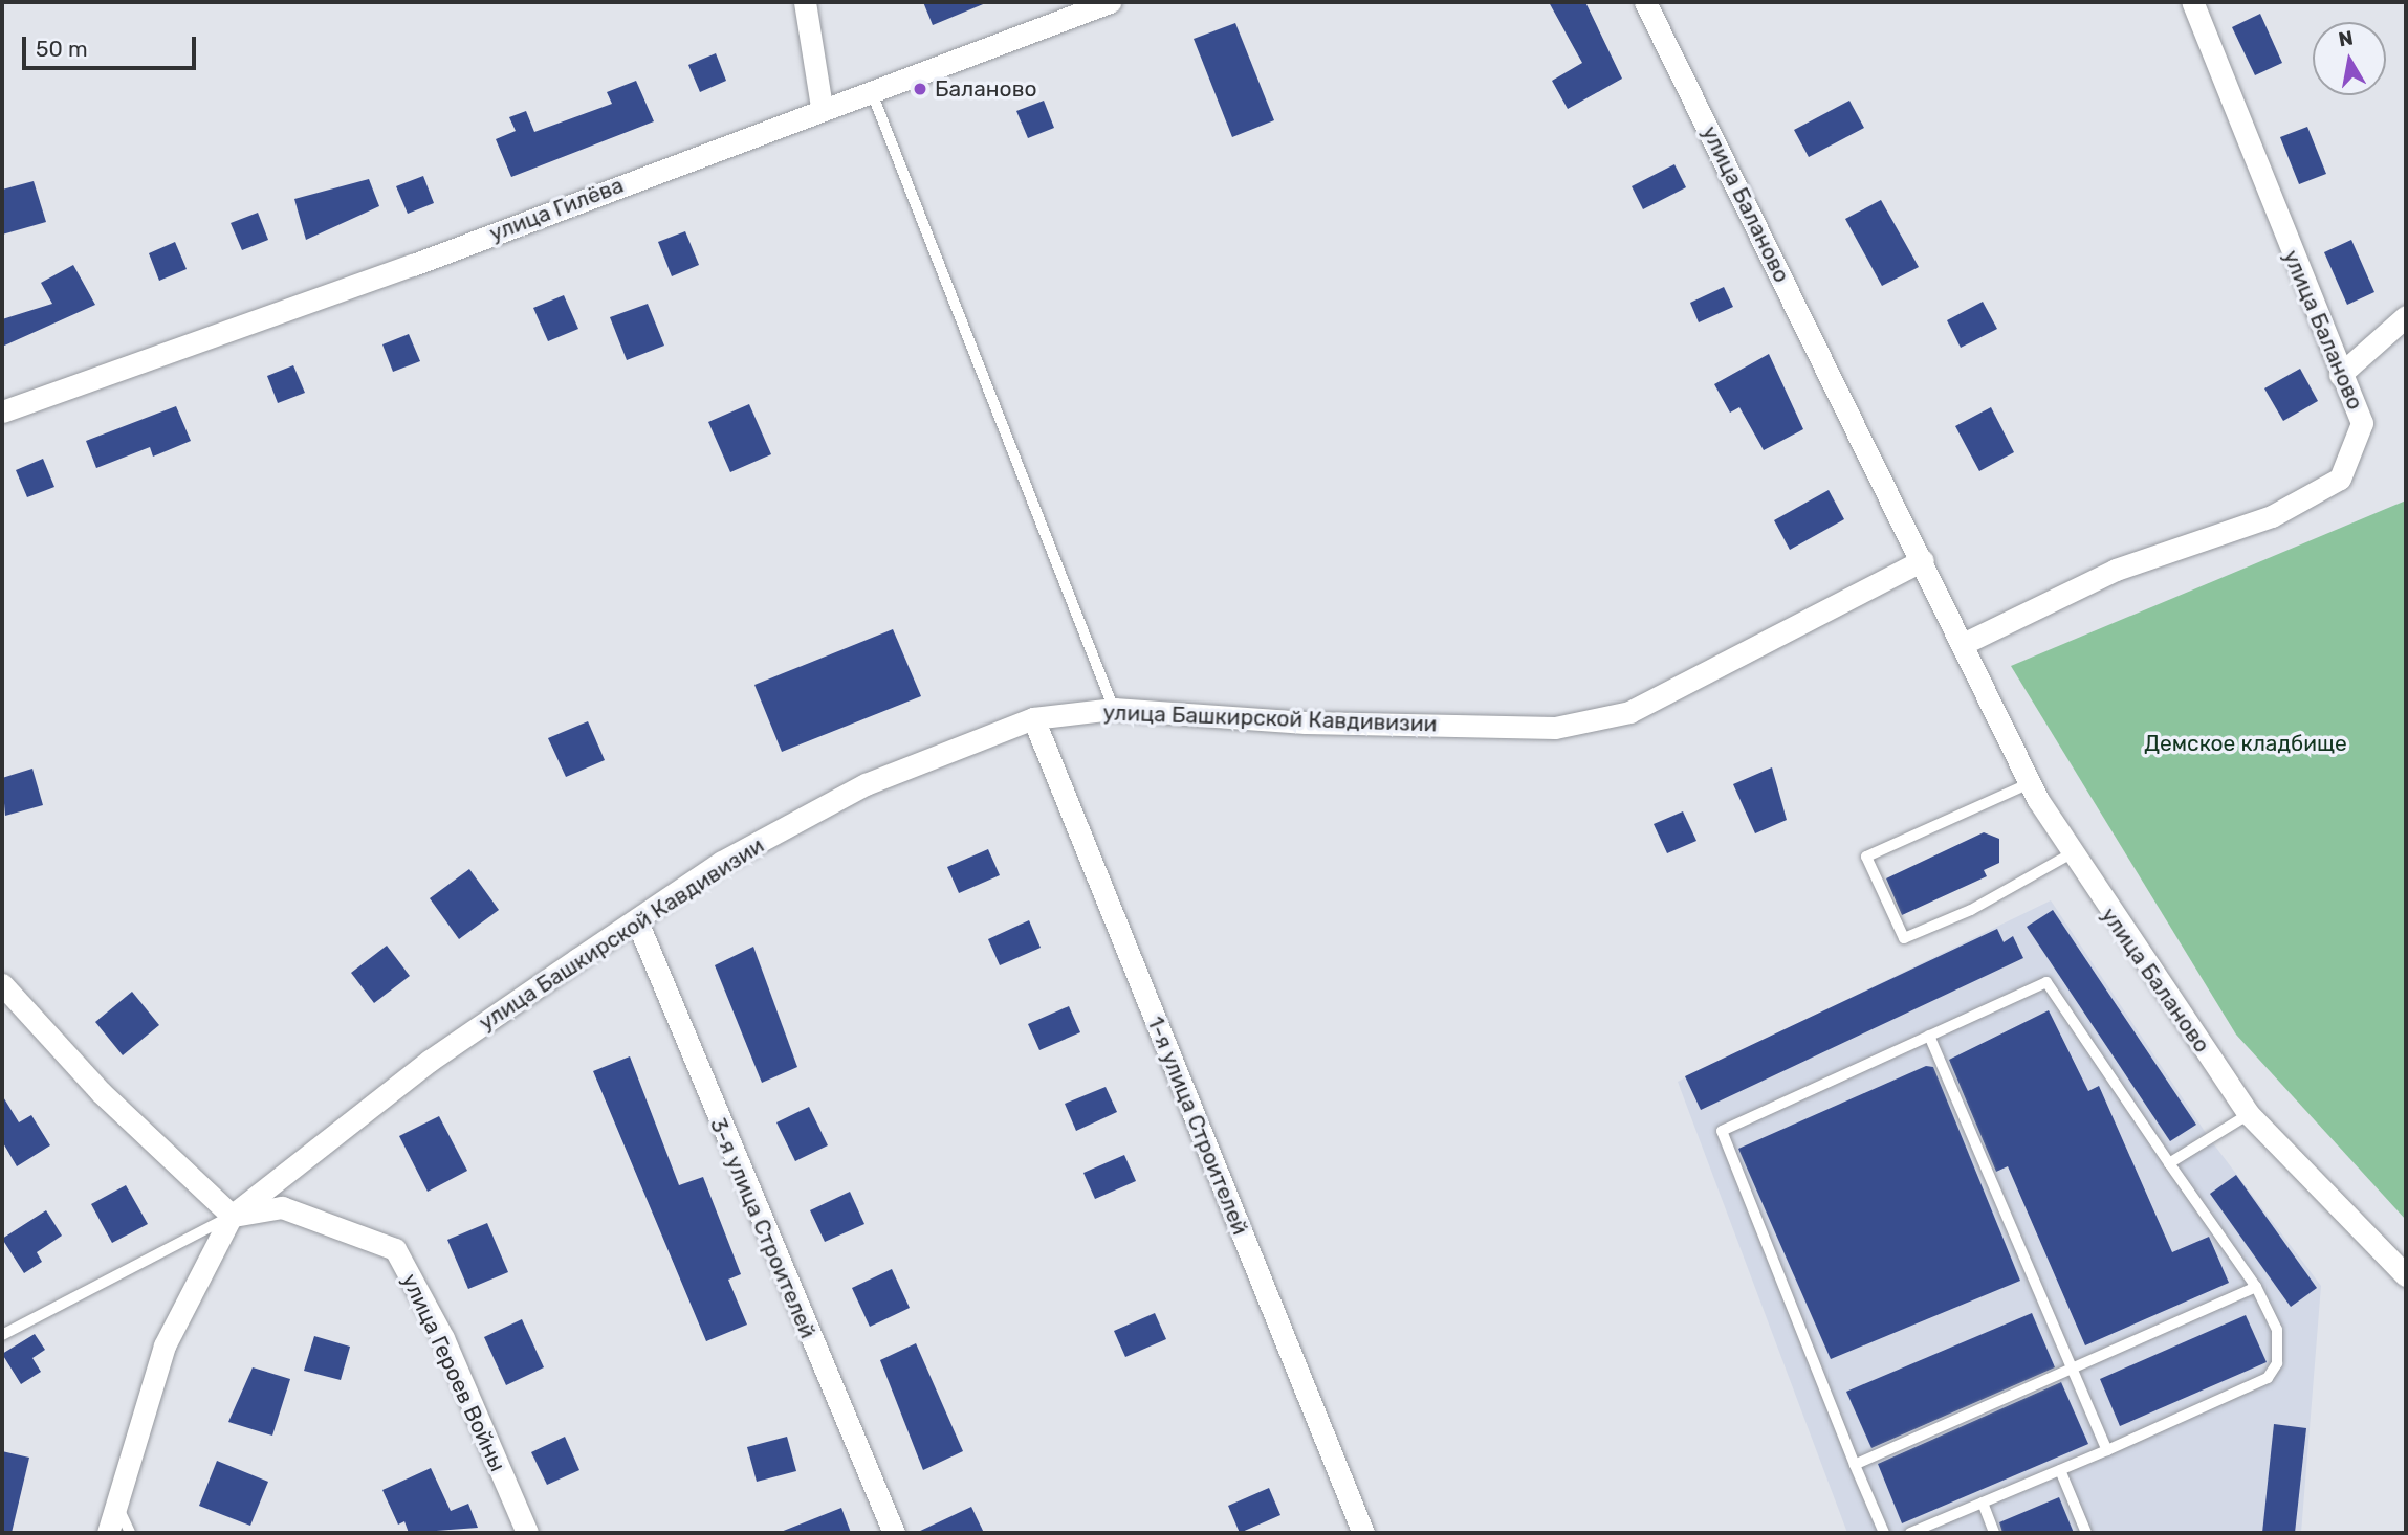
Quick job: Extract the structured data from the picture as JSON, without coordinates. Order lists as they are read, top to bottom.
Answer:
{
  "streets": {
    "street": [
      "улица Баланово",
      "улица Гилёва",
      "улица Башкирской Кавдивизии",
      "1-я улица Строителей",
      "3-я улица Строителей",
      "улица Героев Войны"
    ]
  },
  "crossings": [
    ["улица Баланово", "улица Башкирской Кавдивизии"],
    ["улица Башкирской Кавдивизии", "1-я улица Строителей"],
    ["улица Башкирской Кавдивизии", "3-я улица Строителей"],
    ["улица Башкирской Кавдивизии", "улица Героев Войны"]
  ],
  "parks": ["Демское кладбище"],
  "places": ["Баланово"],
  "scale_bar": "50 m",
  "north": "top"
}
